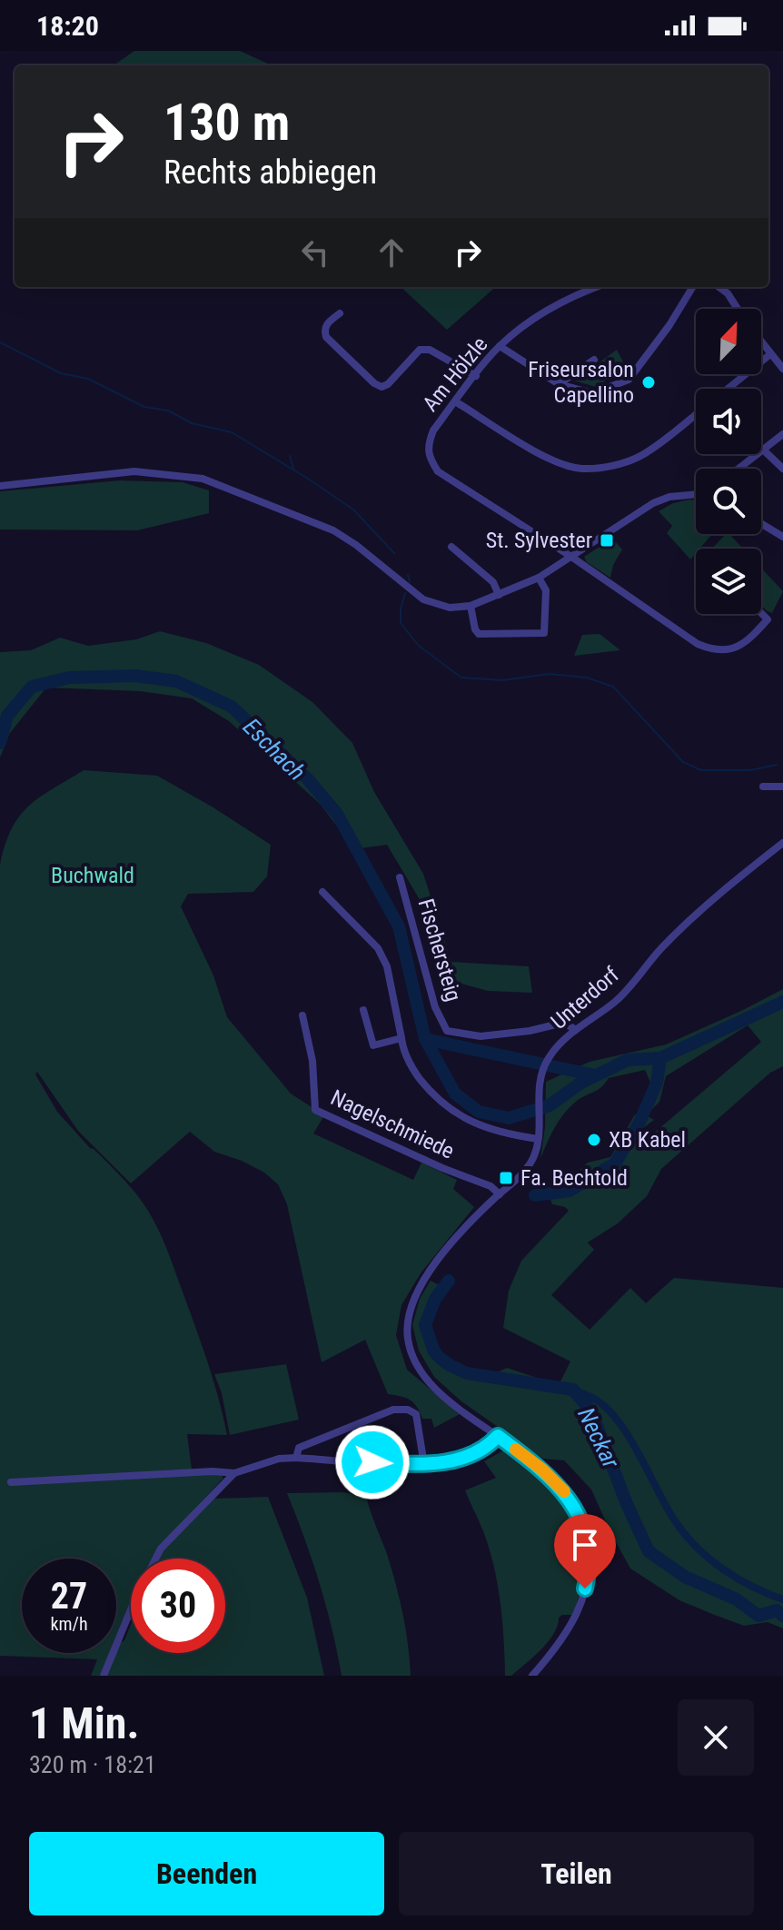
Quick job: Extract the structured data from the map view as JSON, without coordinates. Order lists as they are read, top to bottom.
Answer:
{
  "streets": {
    "street": [
      "Am Hölzle",
      "Fischersteig",
      "Unterdorf",
      "Nagelschmiede"
    ]
  },
  "crossings": [
    ["Fischersteig", "Unterdorf"],
    ["Unterdorf", "Nagelschmiede"]
  ],
  "water": ["Eschach", "Neckar"],
  "parks": ["Buchwald"],
  "places": {
    "other": ["Friseursalon Capellino", "XB Kabel"],
    "transit": ["St. Sylvester", "Fa. Bechtold"]
  },
  "north": "top right",
  "page": {
    "status": "18:20",
    "turn": ["130 m", "Rechts abbiegen"],
    "speed": "27 km/h",
    "limit": "30",
    "heading": ["1 Min.", "320 m · 18:21"],
    "buttons": ["Beenden", "Teilen"]
  }
}
